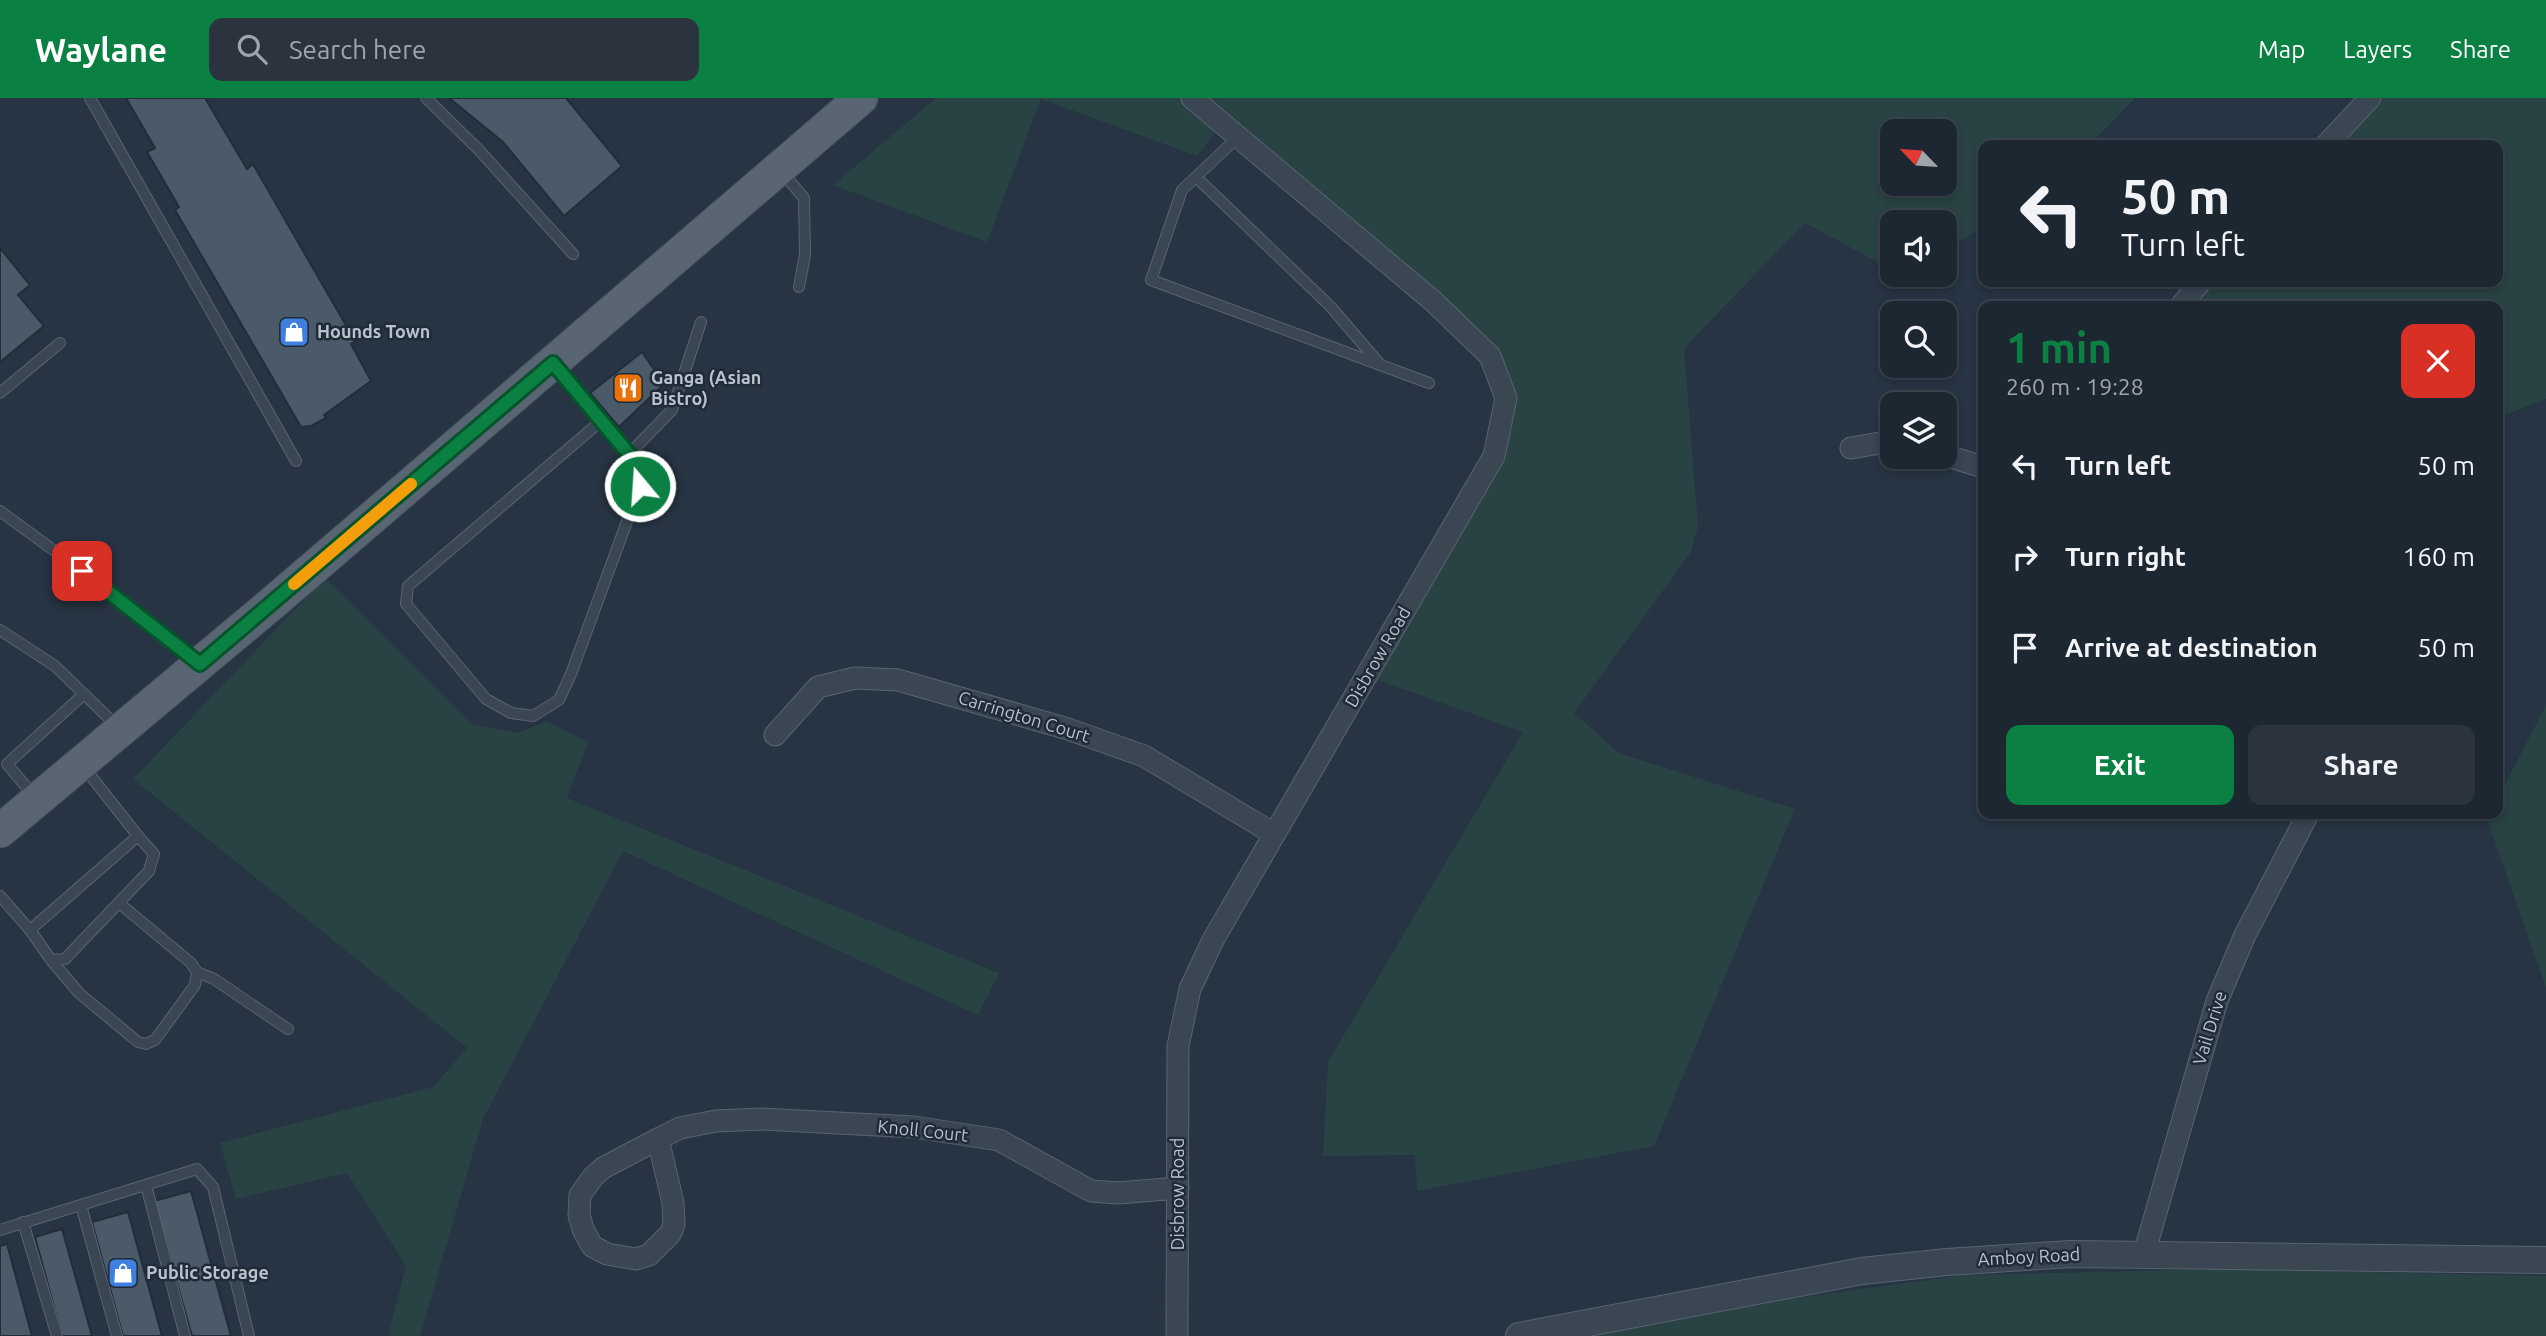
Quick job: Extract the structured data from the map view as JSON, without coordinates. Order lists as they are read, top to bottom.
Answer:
{
  "streets": {
    "street": [
      "Disbrow Road",
      "Carrington Court",
      "Vail Drive",
      "Knoll Court",
      "Amboy Road"
    ]
  },
  "crossings": [
    ["Disbrow Road", "Carrington Court"],
    ["Disbrow Road", "Knoll Court"],
    ["Vail Drive", "Amboy Road"]
  ],
  "places": {
    "shop": ["Hounds Town", "Public Storage"],
    "restaurant": ["Ganga (Asian Bistro)"]
  },
  "north": "top left",
  "page": {
    "header": "Waylane",
    "search": "Search here",
    "nav": ["Map", "Layers", "Share"],
    "turn": ["50 m", "Turn left"],
    "heading": ["1 min", "260 m · 19:28"],
    "list": [
      {
        "name": "Turn left",
        "value": "50 m"
      },
      {
        "name": "Turn right",
        "value": "160 m"
      },
      {
        "name": "Arrive at destination",
        "value": "50 m"
      }
    ],
    "buttons": ["Exit", "Share"]
  }
}
